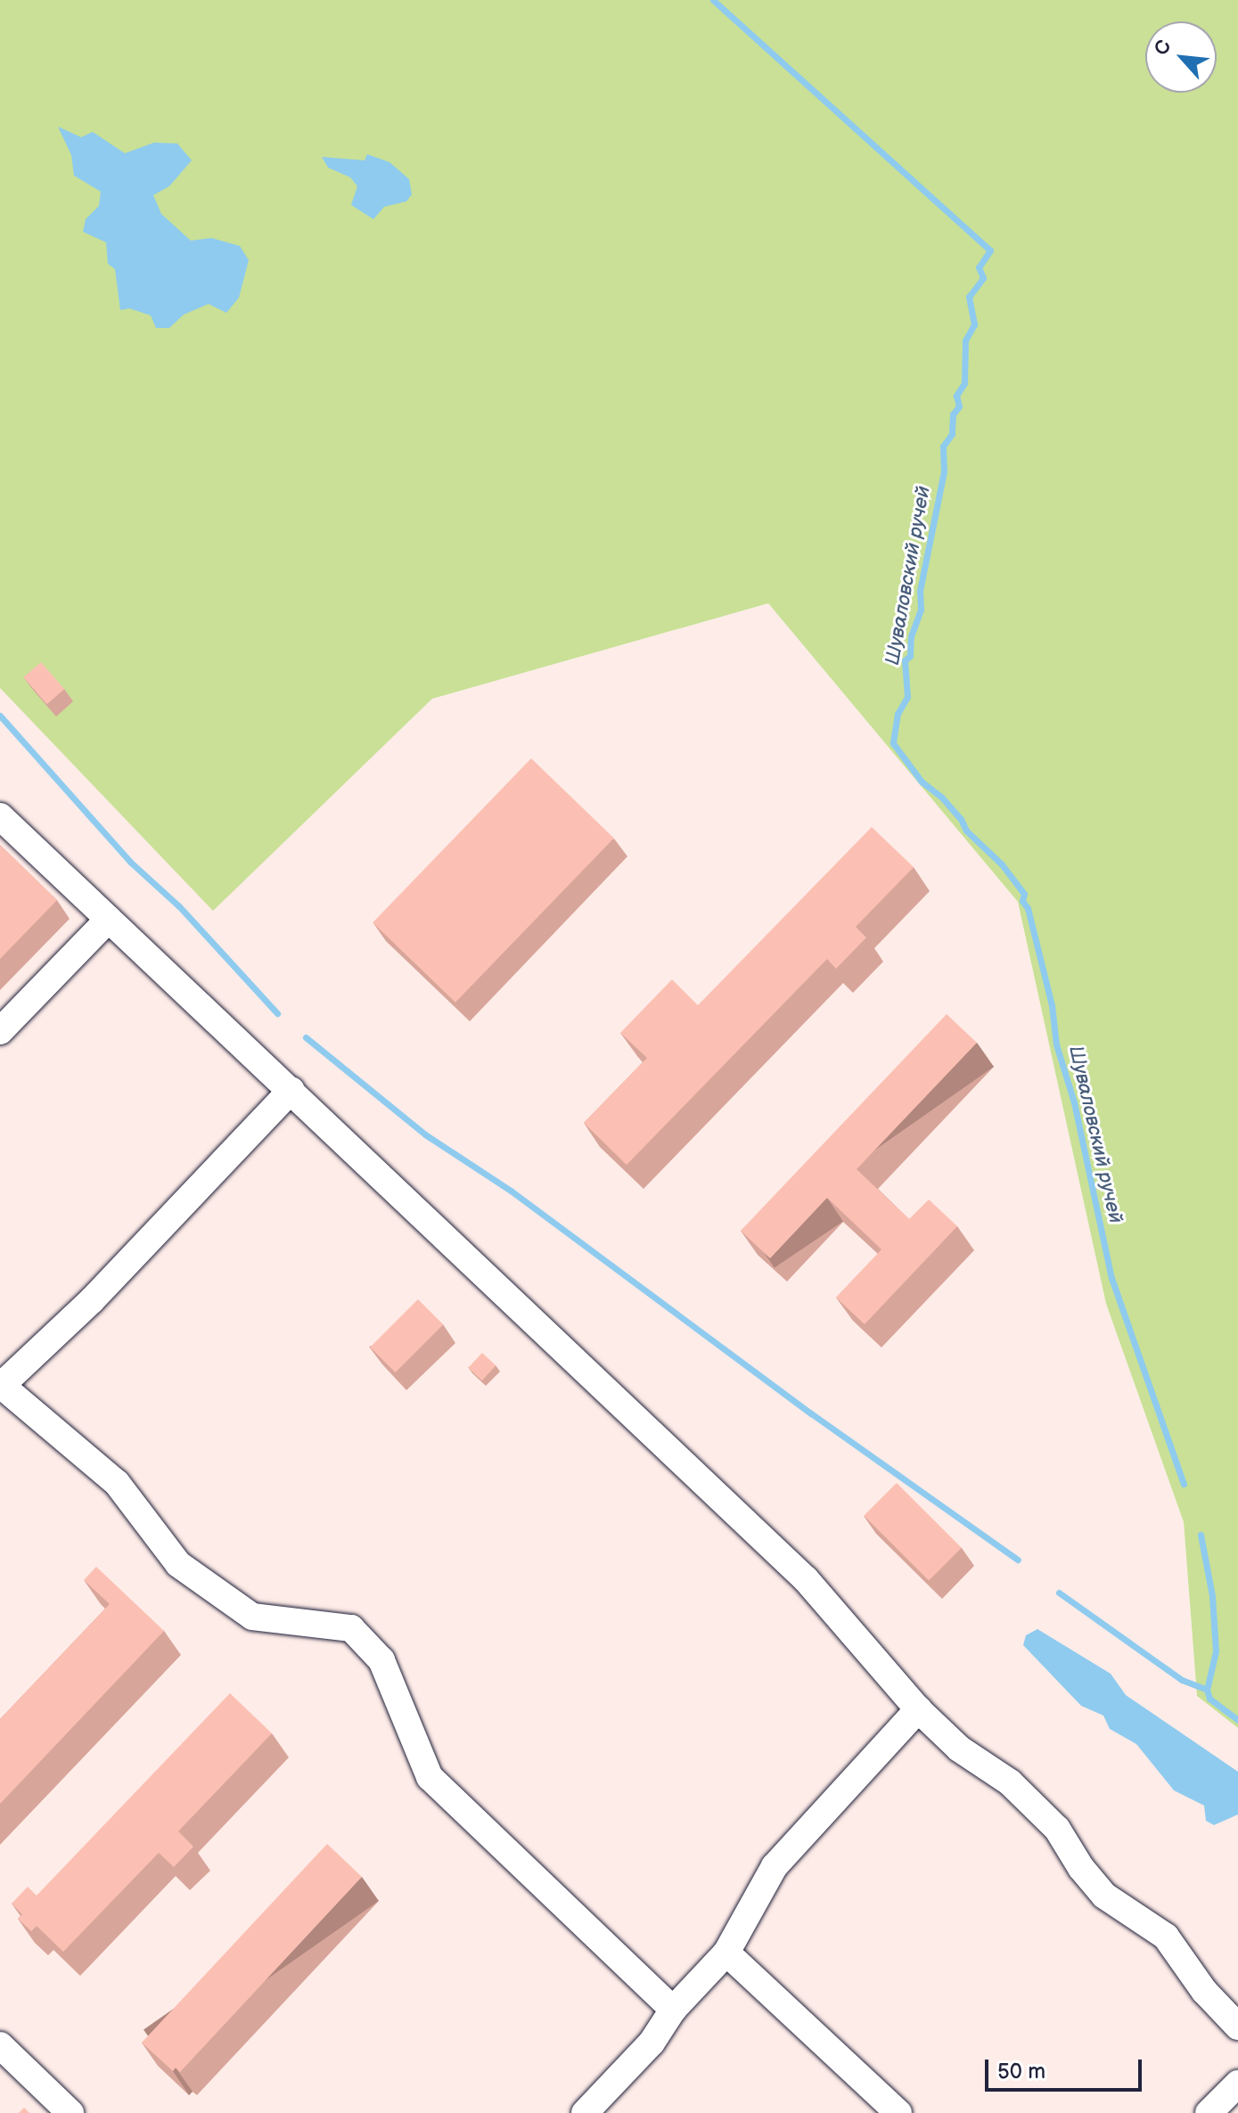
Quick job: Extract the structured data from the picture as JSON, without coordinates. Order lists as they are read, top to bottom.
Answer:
{
  "water": ["Шуваловский ручей"],
  "scale_bar": "50 m",
  "north": "top left"
}
